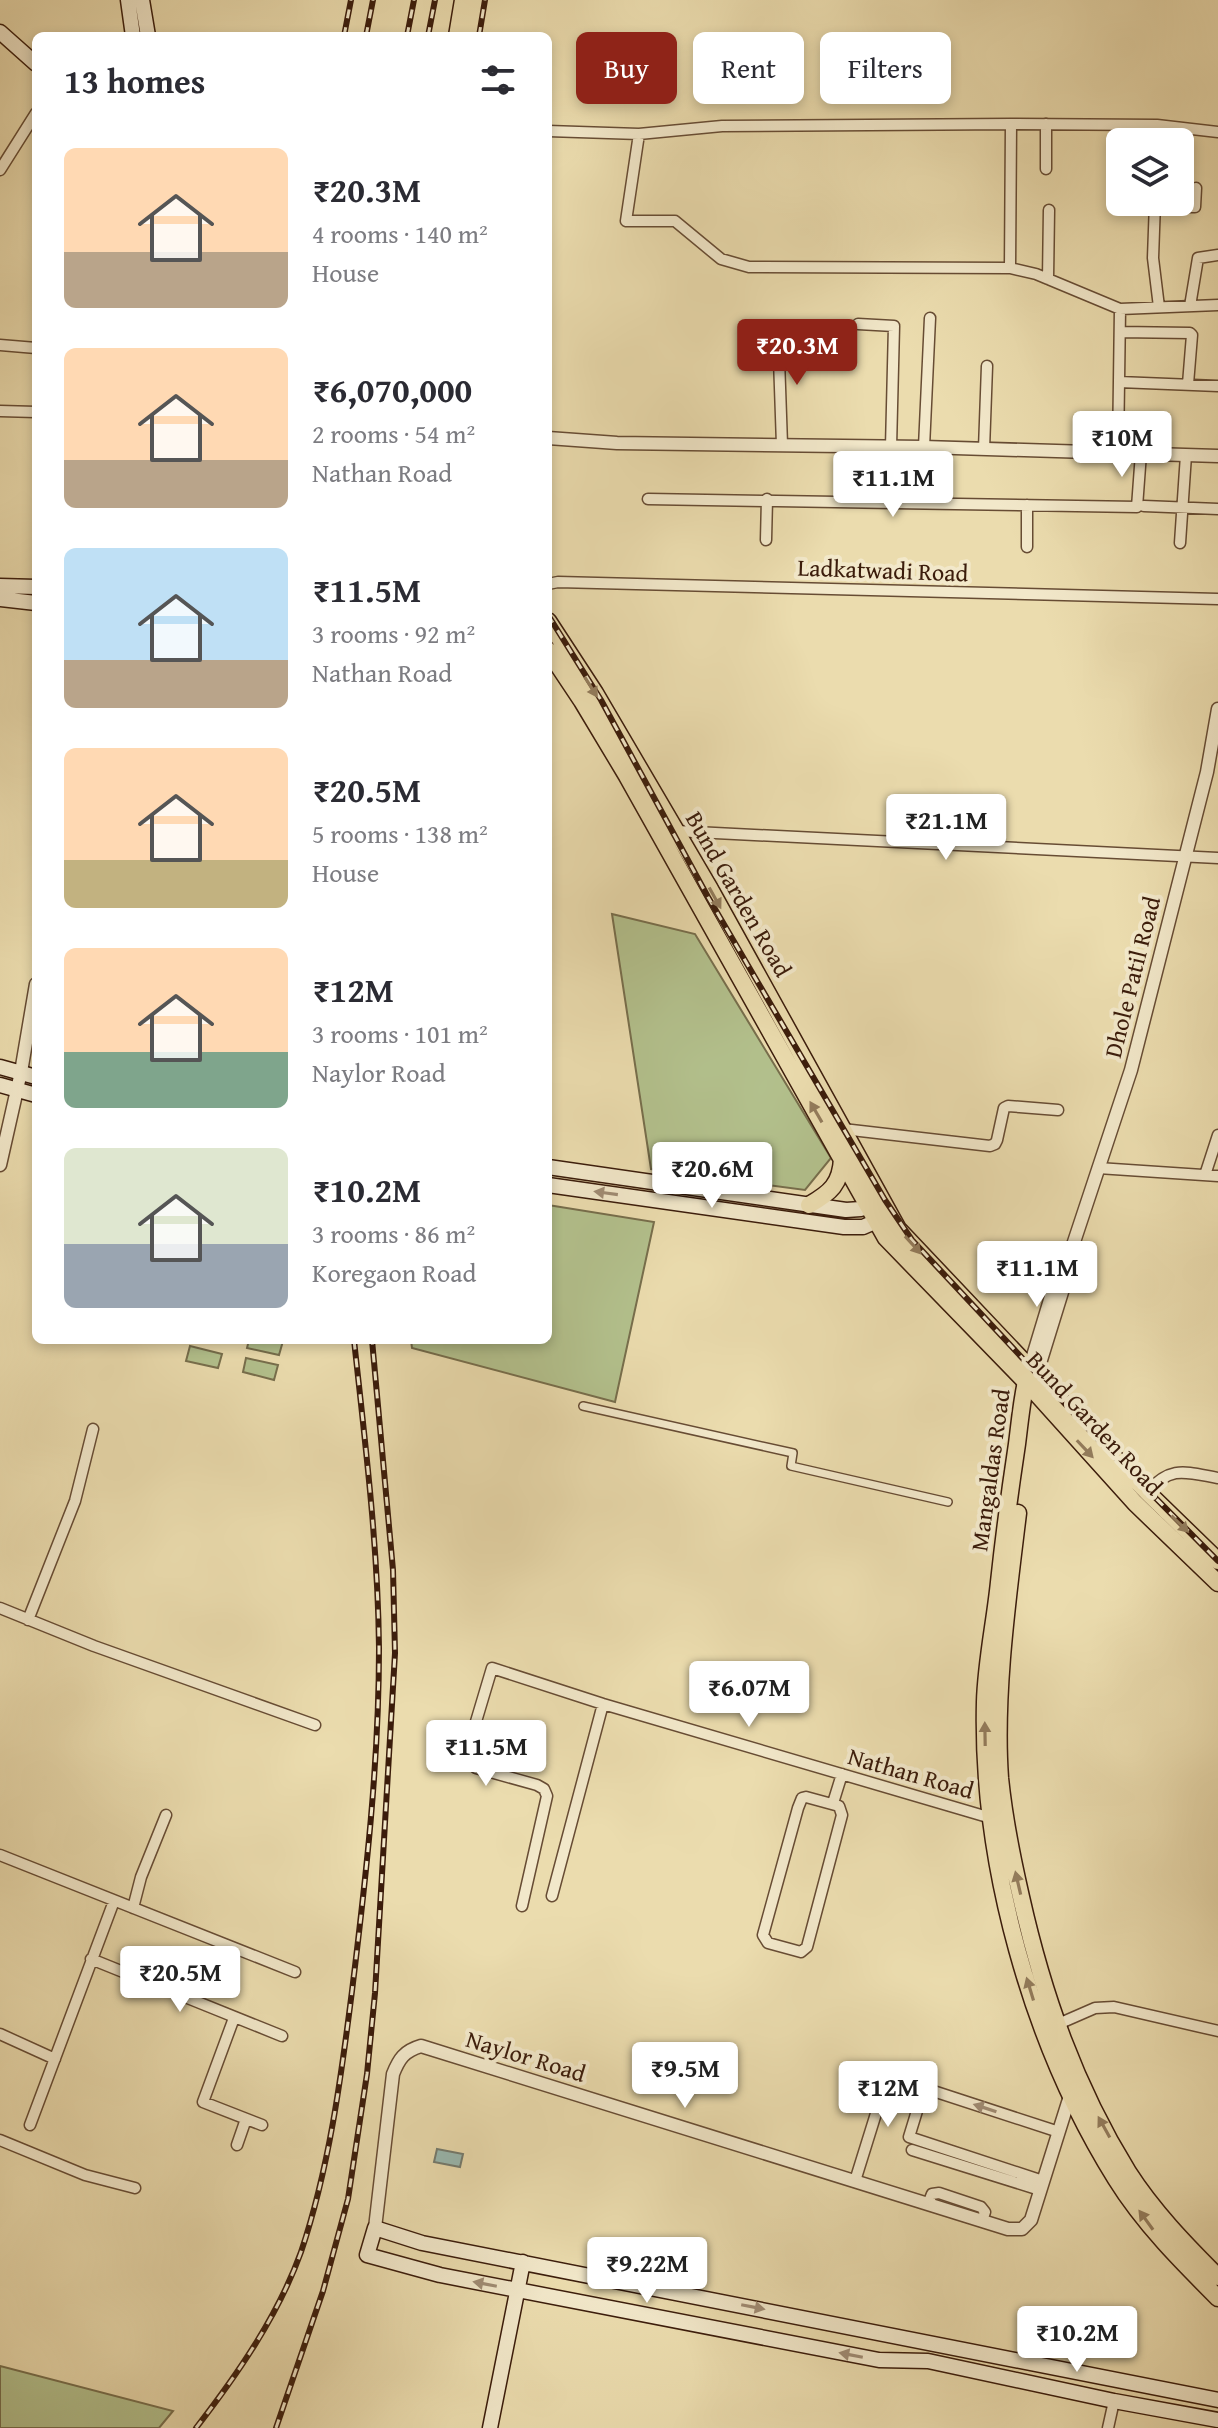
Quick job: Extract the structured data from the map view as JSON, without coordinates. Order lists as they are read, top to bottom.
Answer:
{
  "streets": {
    "main road": ["Bund Garden Road", "Mangaldas Road"],
    "street": [
      "Ladkatwadi Road",
      "Dhole Patil Road",
      "Nathan Road",
      "Naylor Road"
    ]
  },
  "crossings": [
    ["Bund Garden Road", "Mangaldas Road"],
    ["Dhole Patil Road", "Mangaldas Road"],
    ["Mangaldas Road", "Nathan Road"],
    ["Mangaldas Road", "Naylor Road"]
  ],
  "one_way": ["Mangaldas Road"],
  "page": {
    "chip": ["Buy", "Rent", "Filters"],
    "heading": "13 homes",
    "list": [
      {
        "name": "₹20.3M",
        "note": "4 rooms · 140 m² · House"
      },
      {
        "name": "₹6,070,000",
        "note": "2 rooms · 54 m² · Nathan Road"
      },
      {
        "name": "₹11.5M",
        "note": "3 rooms · 92 m² · Nathan Road"
      },
      {
        "name": "₹20.5M",
        "note": "5 rooms · 138 m² · House"
      },
      {
        "name": "₹12M",
        "note": "3 rooms · 101 m² · Naylor Road"
      },
      {
        "name": "₹10.2M",
        "note": "3 rooms · 86 m² · Koregaon Road"
      }
    ],
    "price": [
      "₹20.3M",
      "₹10M",
      "₹11.1M",
      "₹21.1M",
      "₹20.6M",
      "₹11.1M",
      "₹6.07M",
      "₹11.5M",
      "₹20.5M",
      "₹9.5M",
      "₹12M",
      "₹9.22M",
      "₹10.2M"
    ]
  }
}
